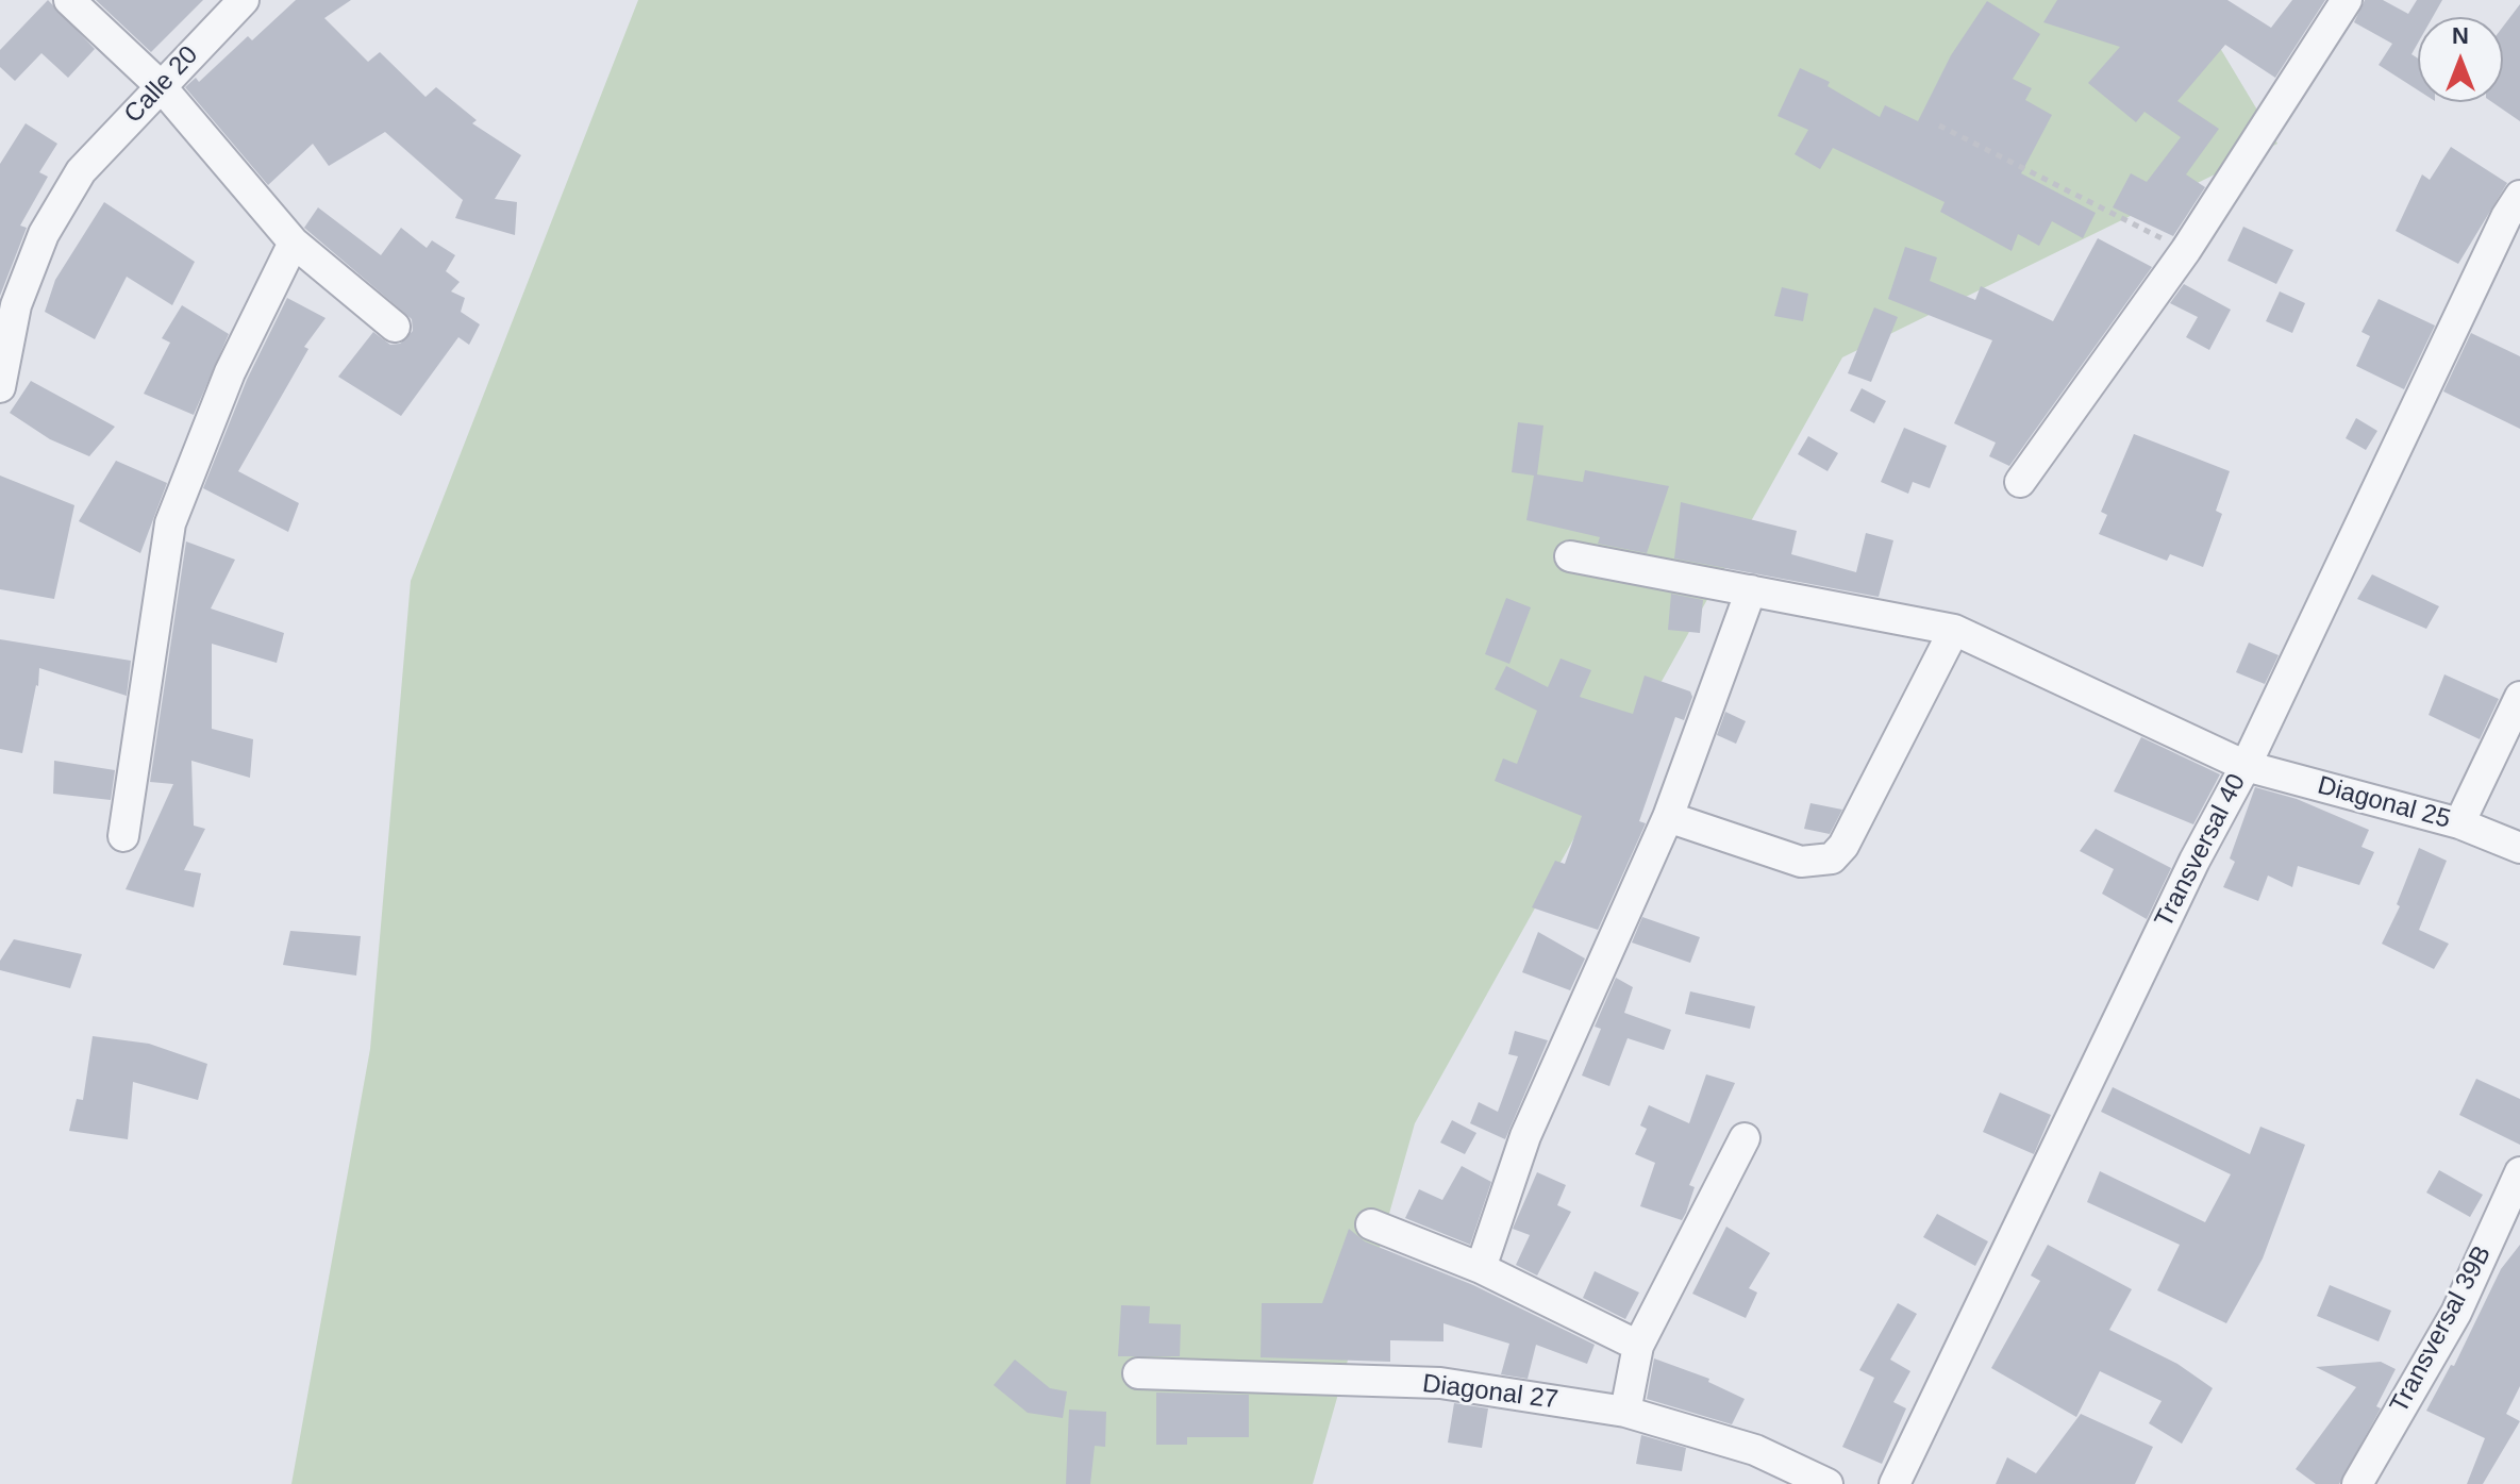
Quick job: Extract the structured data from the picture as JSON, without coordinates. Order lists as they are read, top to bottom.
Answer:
{
  "streets": {
    "street": [
      "Calle 20",
      "Diagonal 25",
      "Transversal 40",
      "Transversal 39B",
      "Diagonal 27"
    ]
  },
  "crossings": [
    ["Diagonal 25", "Transversal 40"]
  ],
  "north": "top"
}
